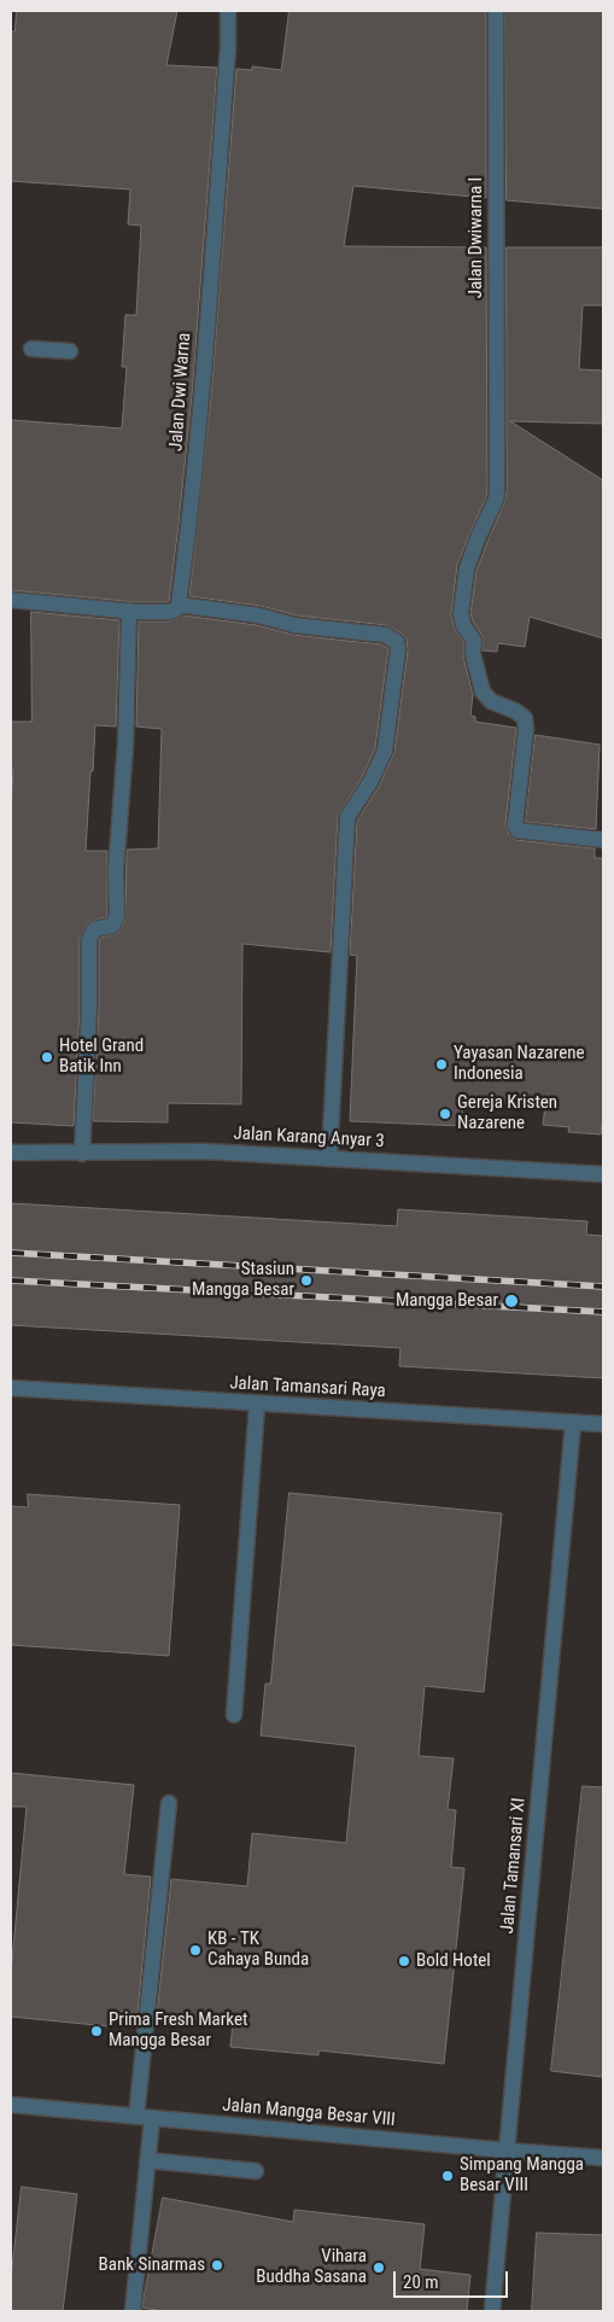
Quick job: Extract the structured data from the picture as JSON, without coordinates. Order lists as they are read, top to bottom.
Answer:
{
  "streets": {
    "street": [
      "Jalan Dwiwarna I",
      "Jalan Dwi Warna",
      "Jalan Karang Anyar 3",
      "Jalan Tamansari Raya",
      "Jalan Tamansari XI",
      "Jalan Mangga Besar VIII"
    ]
  },
  "crossings": [
    ["Jalan Tamansari Raya", "Jalan Tamansari XI"],
    ["Jalan Tamansari XI", "Jalan Mangga Besar VIII"]
  ],
  "places": [
    "Hotel Grand Batik Inn",
    "Yayasan Nazarene Indonesia",
    "Gereja Kristen Nazarene",
    "Stasiun Mangga Besar",
    "Mangga Besar",
    "KB - TK Cahaya Bunda",
    "Bold Hotel",
    "Prima Fresh Market Mangga Besar",
    "Simpang Mangga Besar VIII",
    "Bank Sinarmas",
    "Vihara Buddha Sasana"
  ],
  "scale_bar": "20 m"
}
